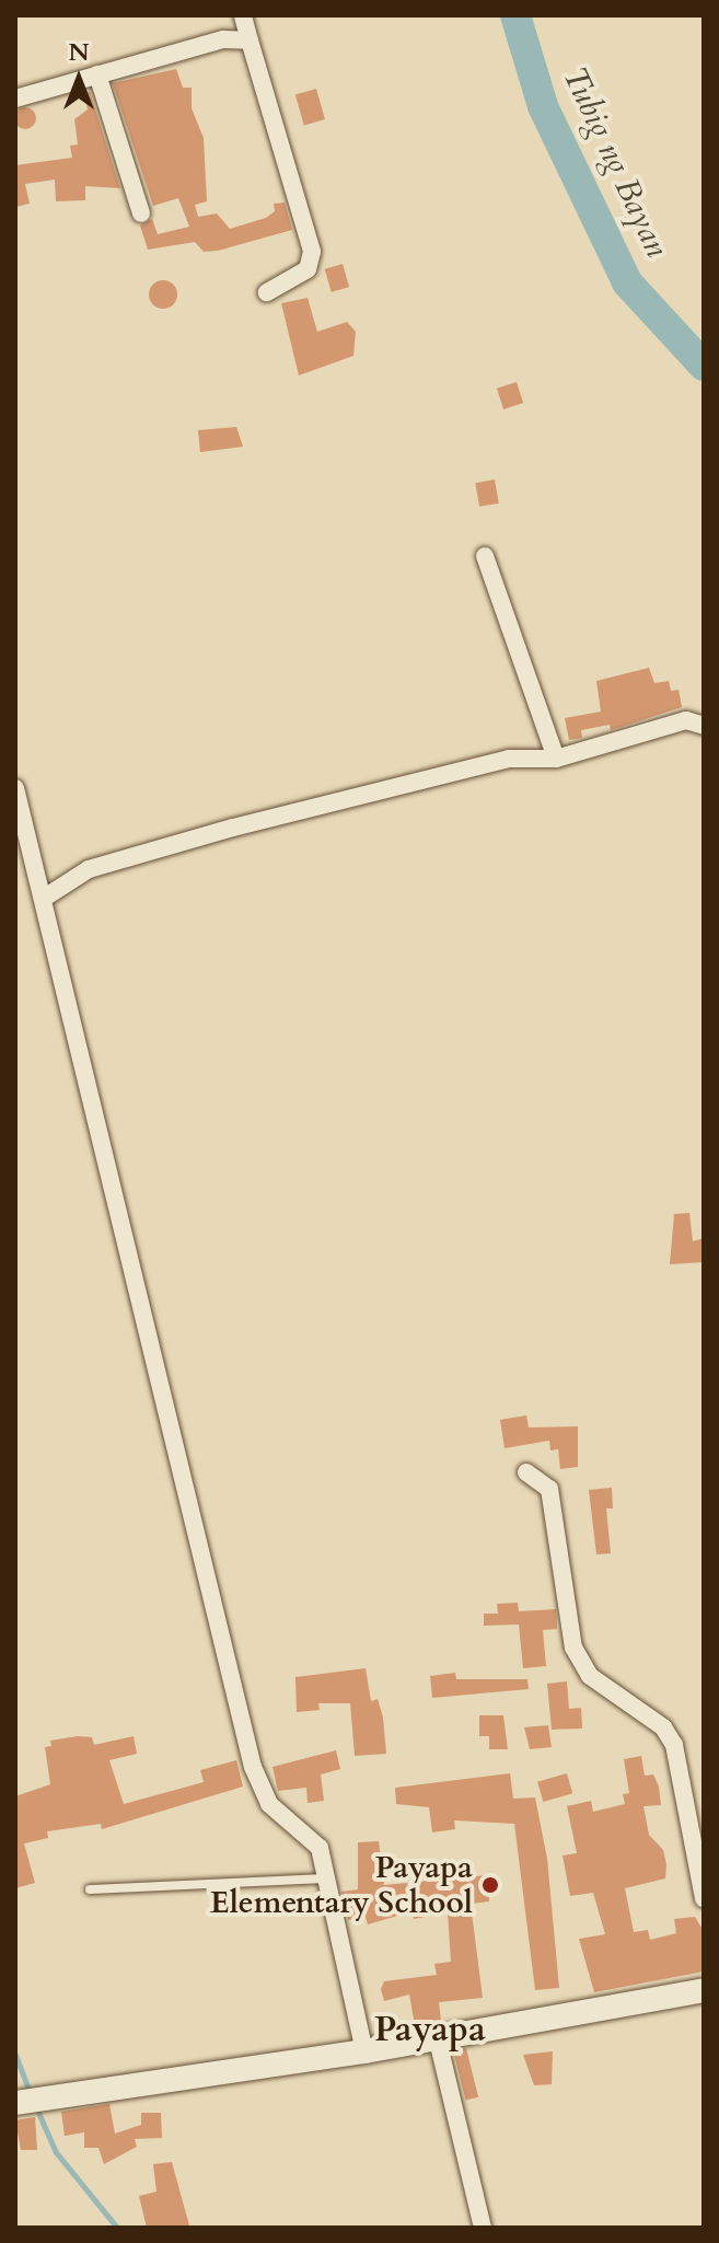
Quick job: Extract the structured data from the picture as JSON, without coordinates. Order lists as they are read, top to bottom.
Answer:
{
  "districts": ["Payapa"],
  "water": ["Tubig ng Bayan"],
  "places": ["Payapa Elementary School"],
  "north": "top"
}
